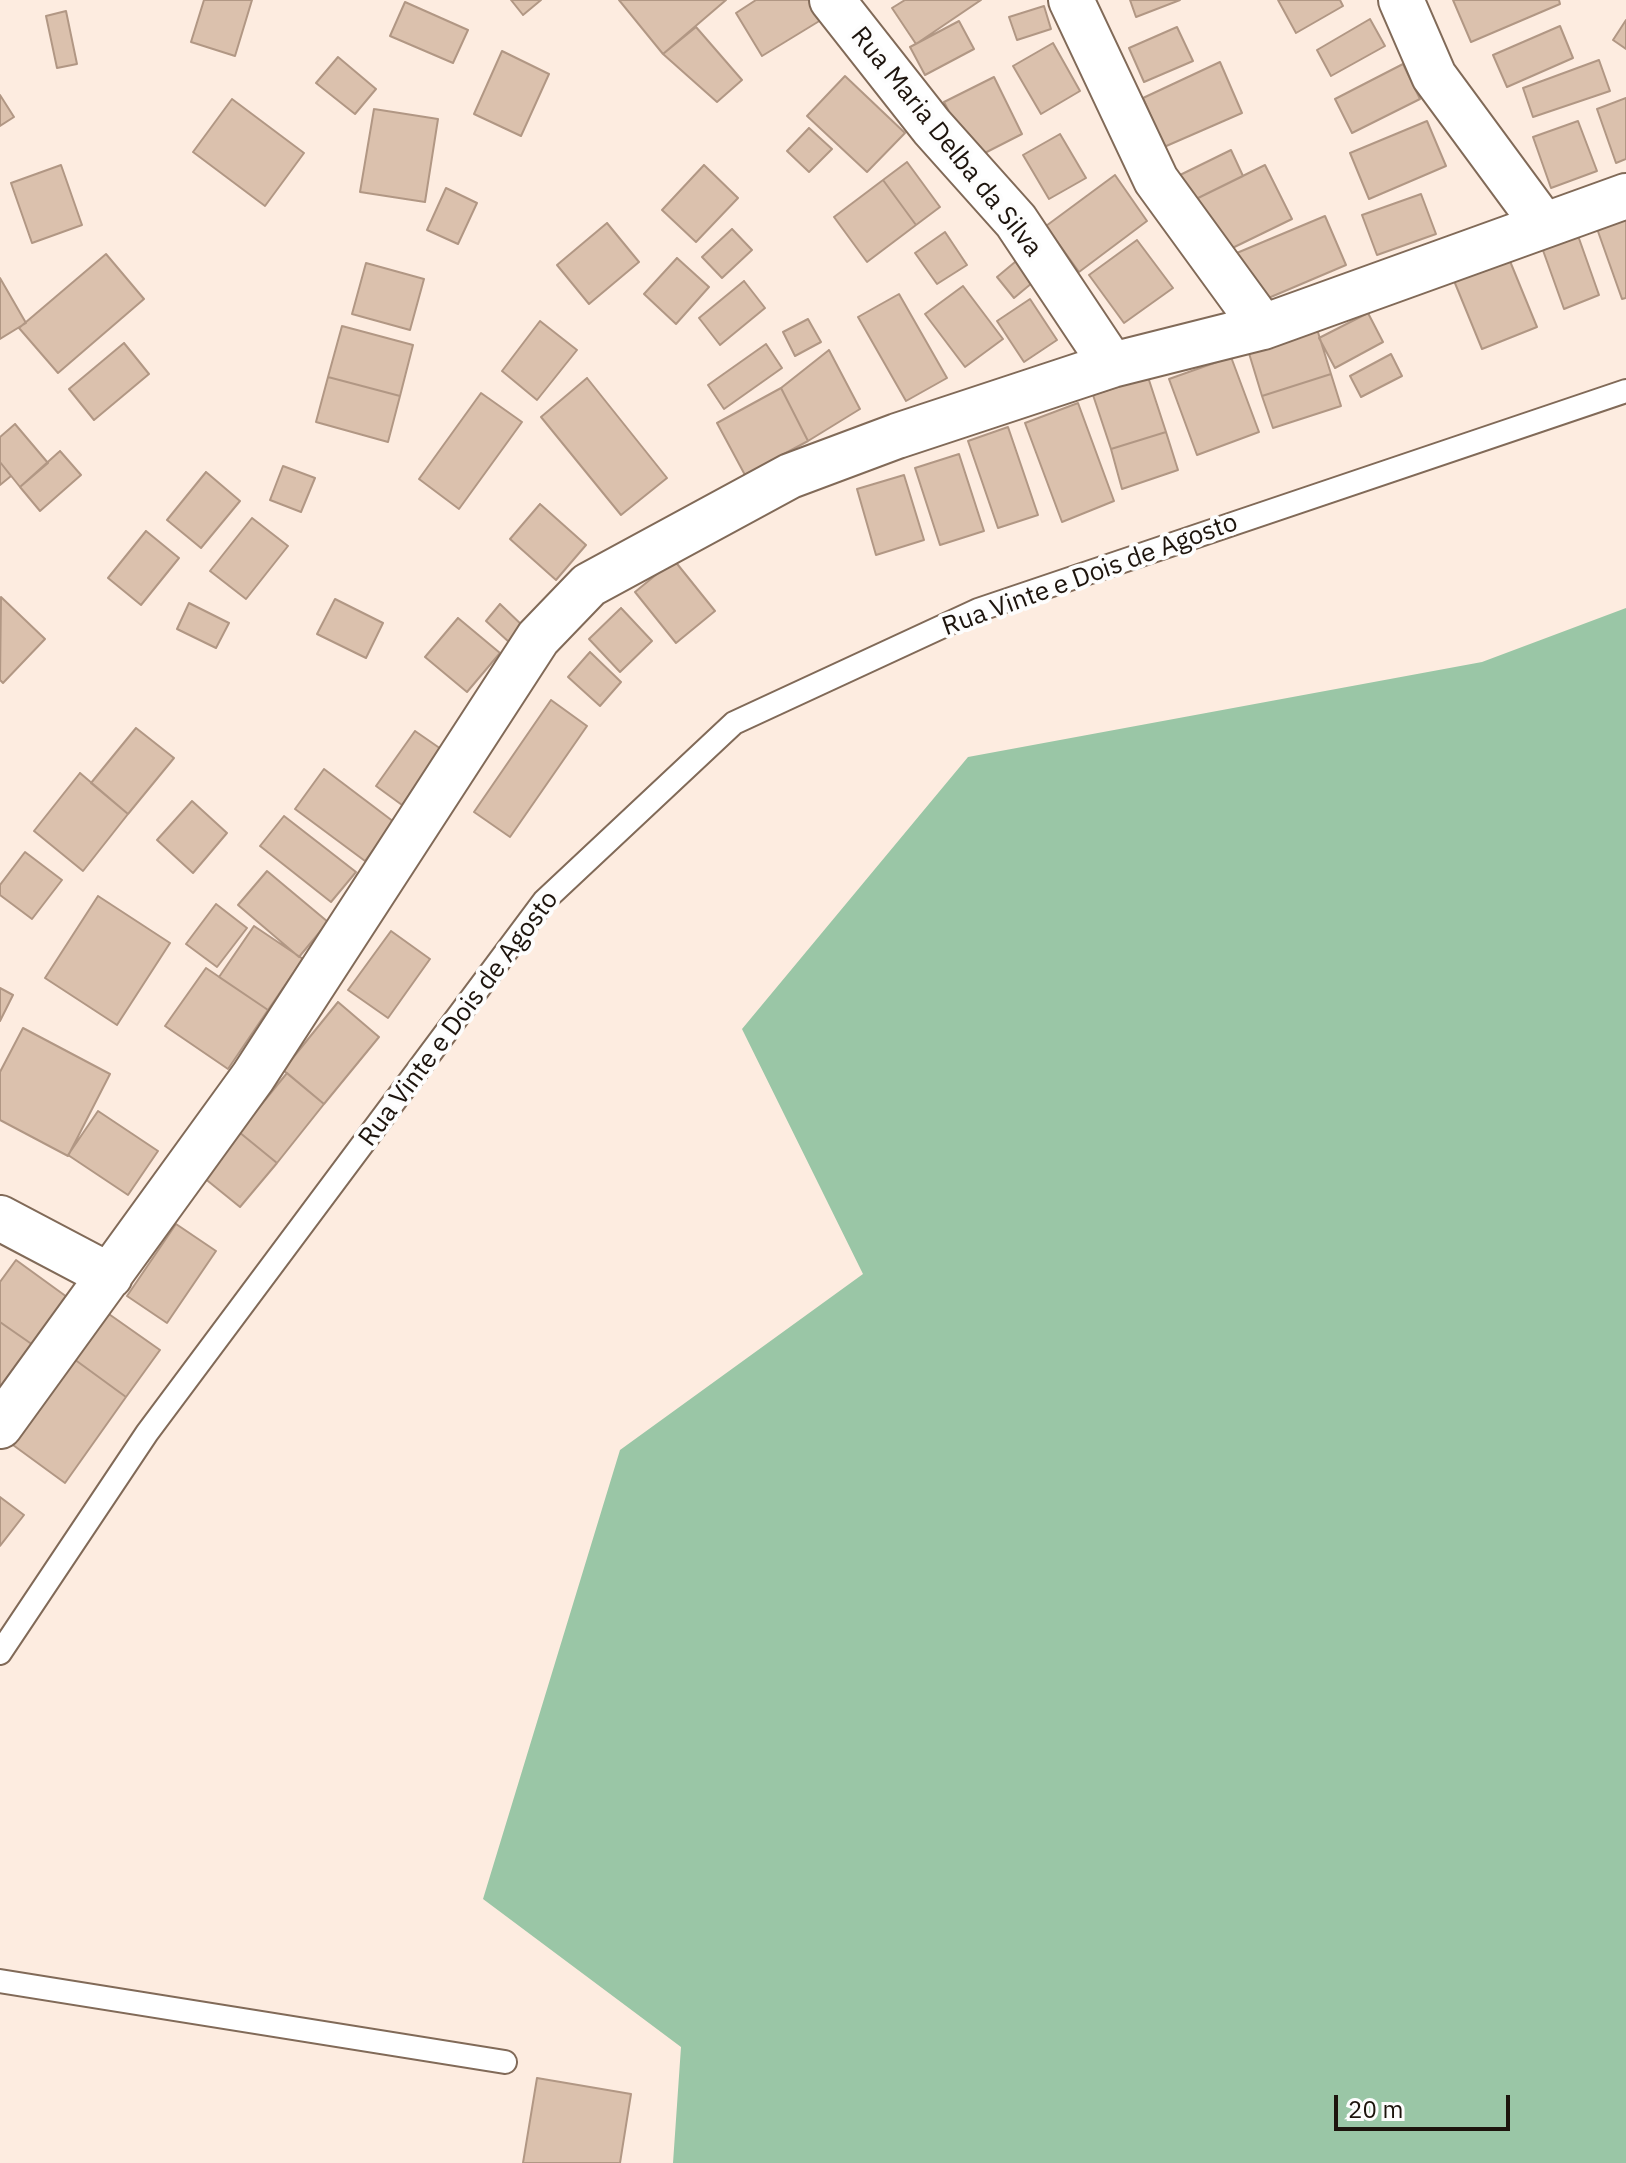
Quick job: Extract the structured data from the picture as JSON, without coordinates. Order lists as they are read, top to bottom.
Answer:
{
  "streets": {
    "street": ["Rua Maria Delba da Silva"],
    "lane": ["Rua Vinte e Dois de Agosto"]
  },
  "scale_bar": "20 m"
}
